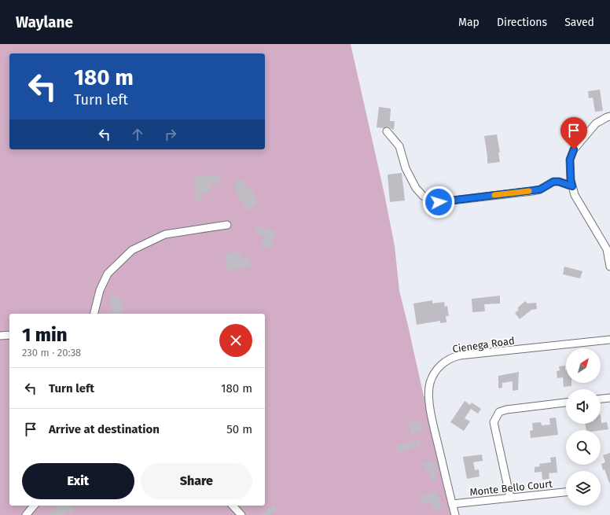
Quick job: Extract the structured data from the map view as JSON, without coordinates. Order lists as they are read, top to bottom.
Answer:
{
  "streets": {
    "street": ["Cienega Road", "Monte Bello Court"]
  },
  "crossings": [
    ["Cienega Road", "Monte Bello Court"]
  ],
  "north": "top right",
  "page": {
    "header": "Waylane",
    "nav": ["Map", "Directions", "Saved"],
    "turn": ["180 m", "Turn left"],
    "heading": ["1 min", "230 m · 20:38"],
    "list": [
      {
        "name": "Turn left",
        "value": "180 m"
      },
      {
        "name": "Arrive at destination",
        "value": "50 m"
      }
    ],
    "buttons": ["Exit", "Share"]
  }
}
